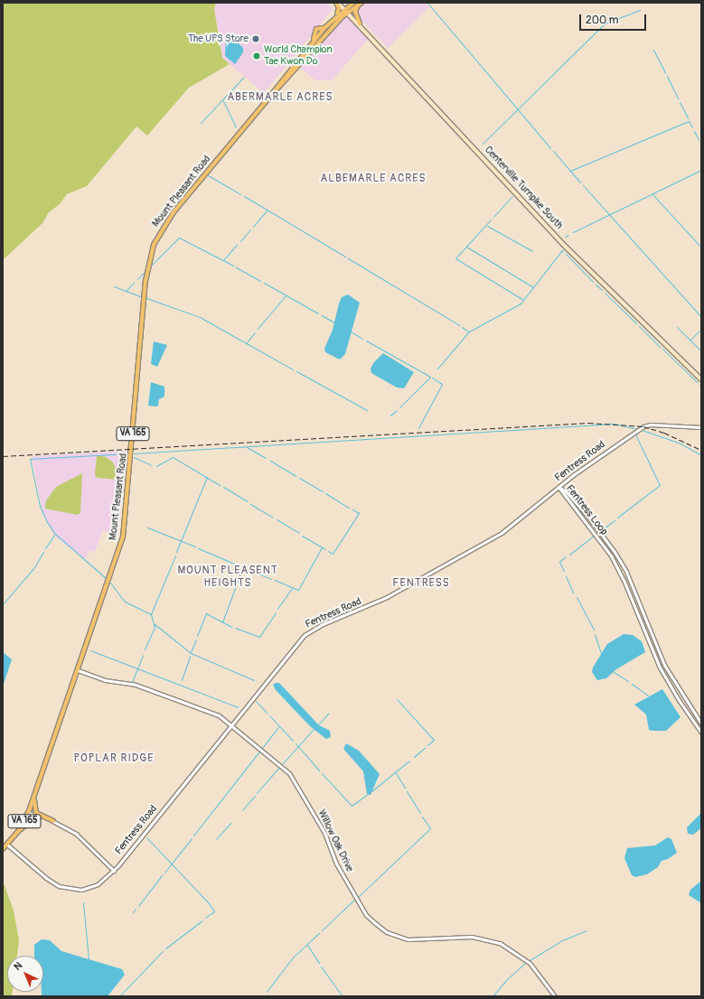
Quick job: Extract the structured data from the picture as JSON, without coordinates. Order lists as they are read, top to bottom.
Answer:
{
  "streets": {
    "highway": ["Mount Pleasant Road", "VA 165"],
    "main road": ["Centerville Turnpike South"],
    "street": ["Fentress Road", "Fentress Loop", "Willow Oak Drive"]
  },
  "crossings": [
    ["Centerville Turnpike South", "Mount Pleasant Road"],
    ["Mount Pleasant Road", "Fentress Road"],
    ["Mount Pleasant Road", "Willow Oak Drive"],
    ["Fentress Road", "Fentress Loop"],
    ["Fentress Road", "Willow Oak Drive"]
  ],
  "districts": [
    "ABERMARLE ACRES",
    "ALBEMARLE ACRES",
    "MOUNT PLEASENT HEIGHTS",
    "FENTRESS",
    "POPLAR RIDGE"
  ],
  "places": ["The UPS Store", "World Champion Tae Kwon Do"],
  "scale_bar": "200 m",
  "north": "top left"
}
